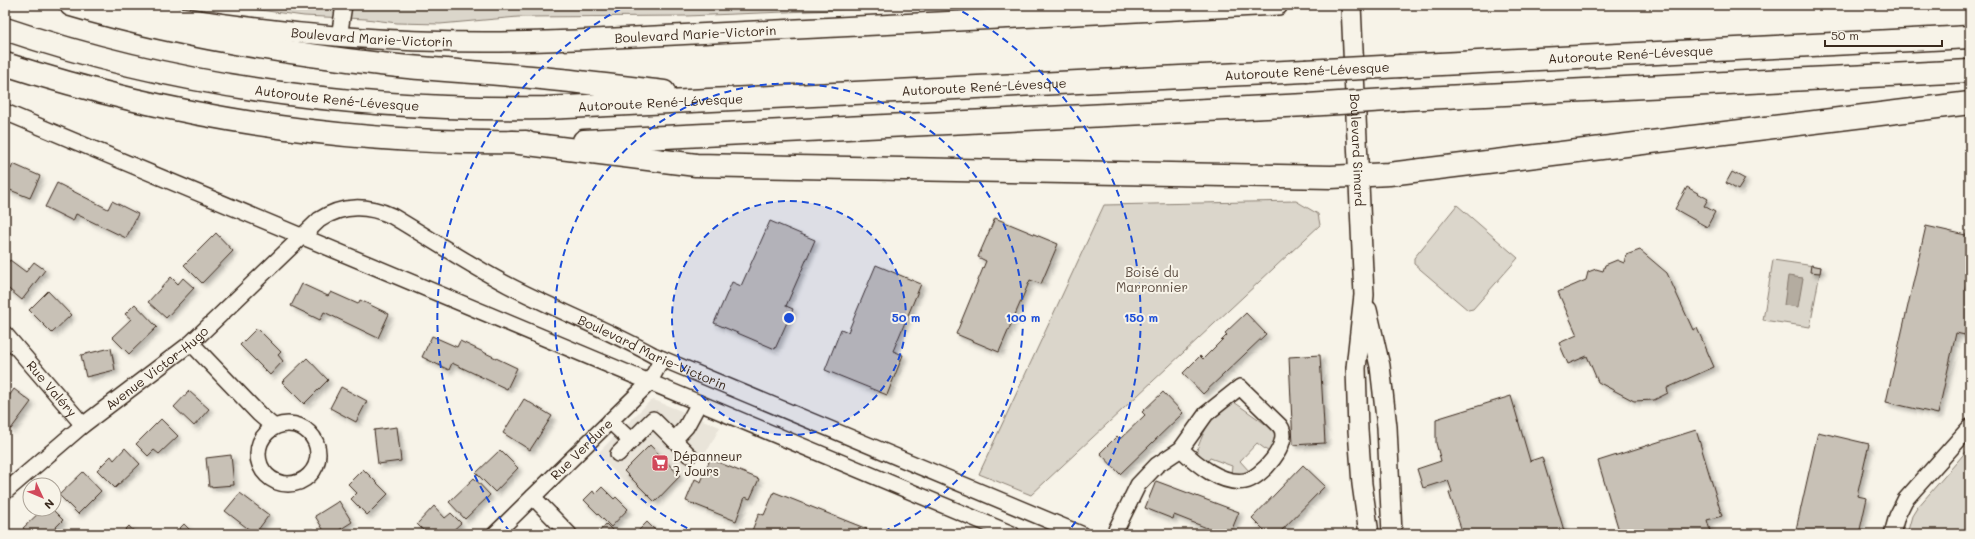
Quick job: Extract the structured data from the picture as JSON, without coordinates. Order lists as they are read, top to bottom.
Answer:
{
  "streets": {
    "highway": ["Autoroute René-Lévesque"],
    "main road": ["Boulevard Marie-Victorin", "Boulevard Simard"],
    "street": ["Avenue Victor-Hugo", "Rue Valéry", "Rue Verdure"]
  },
  "crossings": [
    ["Boulevard Marie-Victorin", "Avenue Victor-Hugo"],
    ["Boulevard Marie-Victorin", "Rue Verdure"],
    ["Avenue Victor-Hugo", "Rue Valéry"]
  ],
  "parks": ["Boisé du Marronnier"],
  "places": {
    "supermarket": ["Dépanneur 7 Jours"]
  },
  "scale_bar": "50 m",
  "north": "bottom right",
  "rings": ["50 m", "100 m", "150 m"]
}
